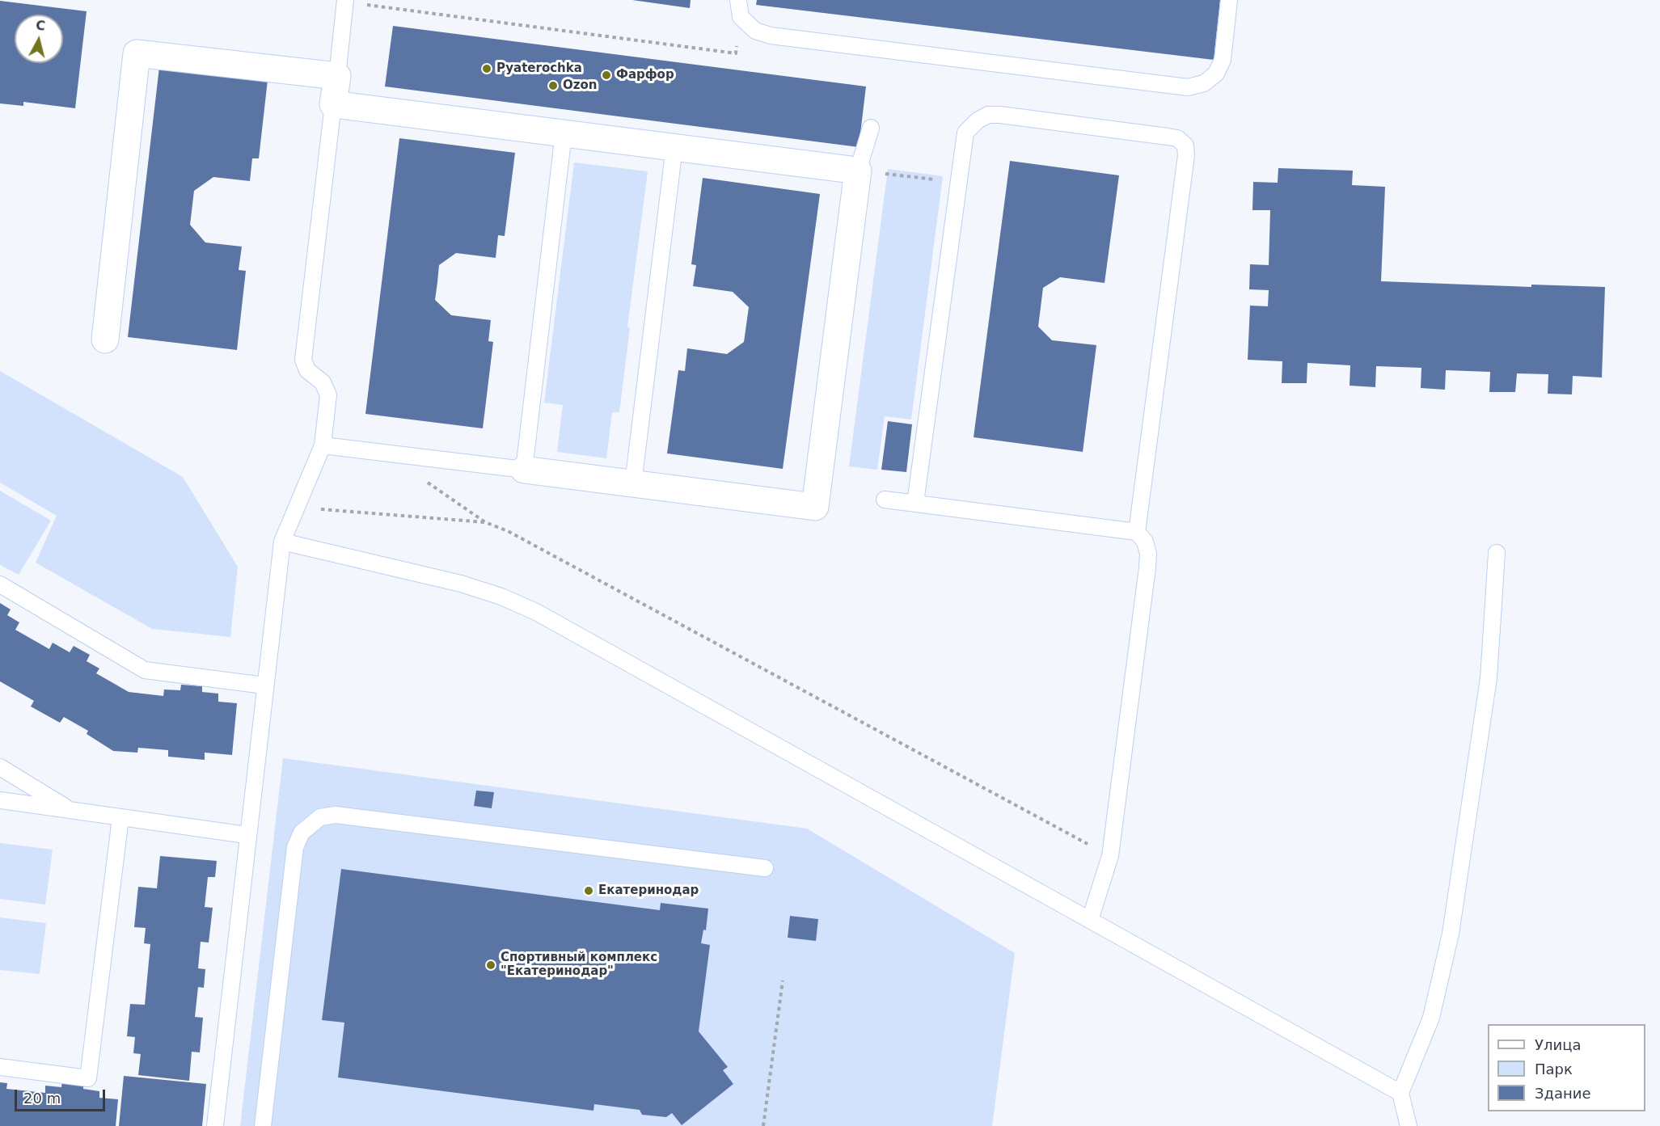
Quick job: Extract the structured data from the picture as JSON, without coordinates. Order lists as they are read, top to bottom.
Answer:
{
  "places": [
    "Pyaterochka",
    "Фарфор",
    "Ozon",
    "Екатеринодар",
    "Спортивный комплекс \"Екатеринодар\""
  ],
  "legend": ["Улица", "Парк", "Здание"],
  "scale_bar": "20 m",
  "north": "top"
}
